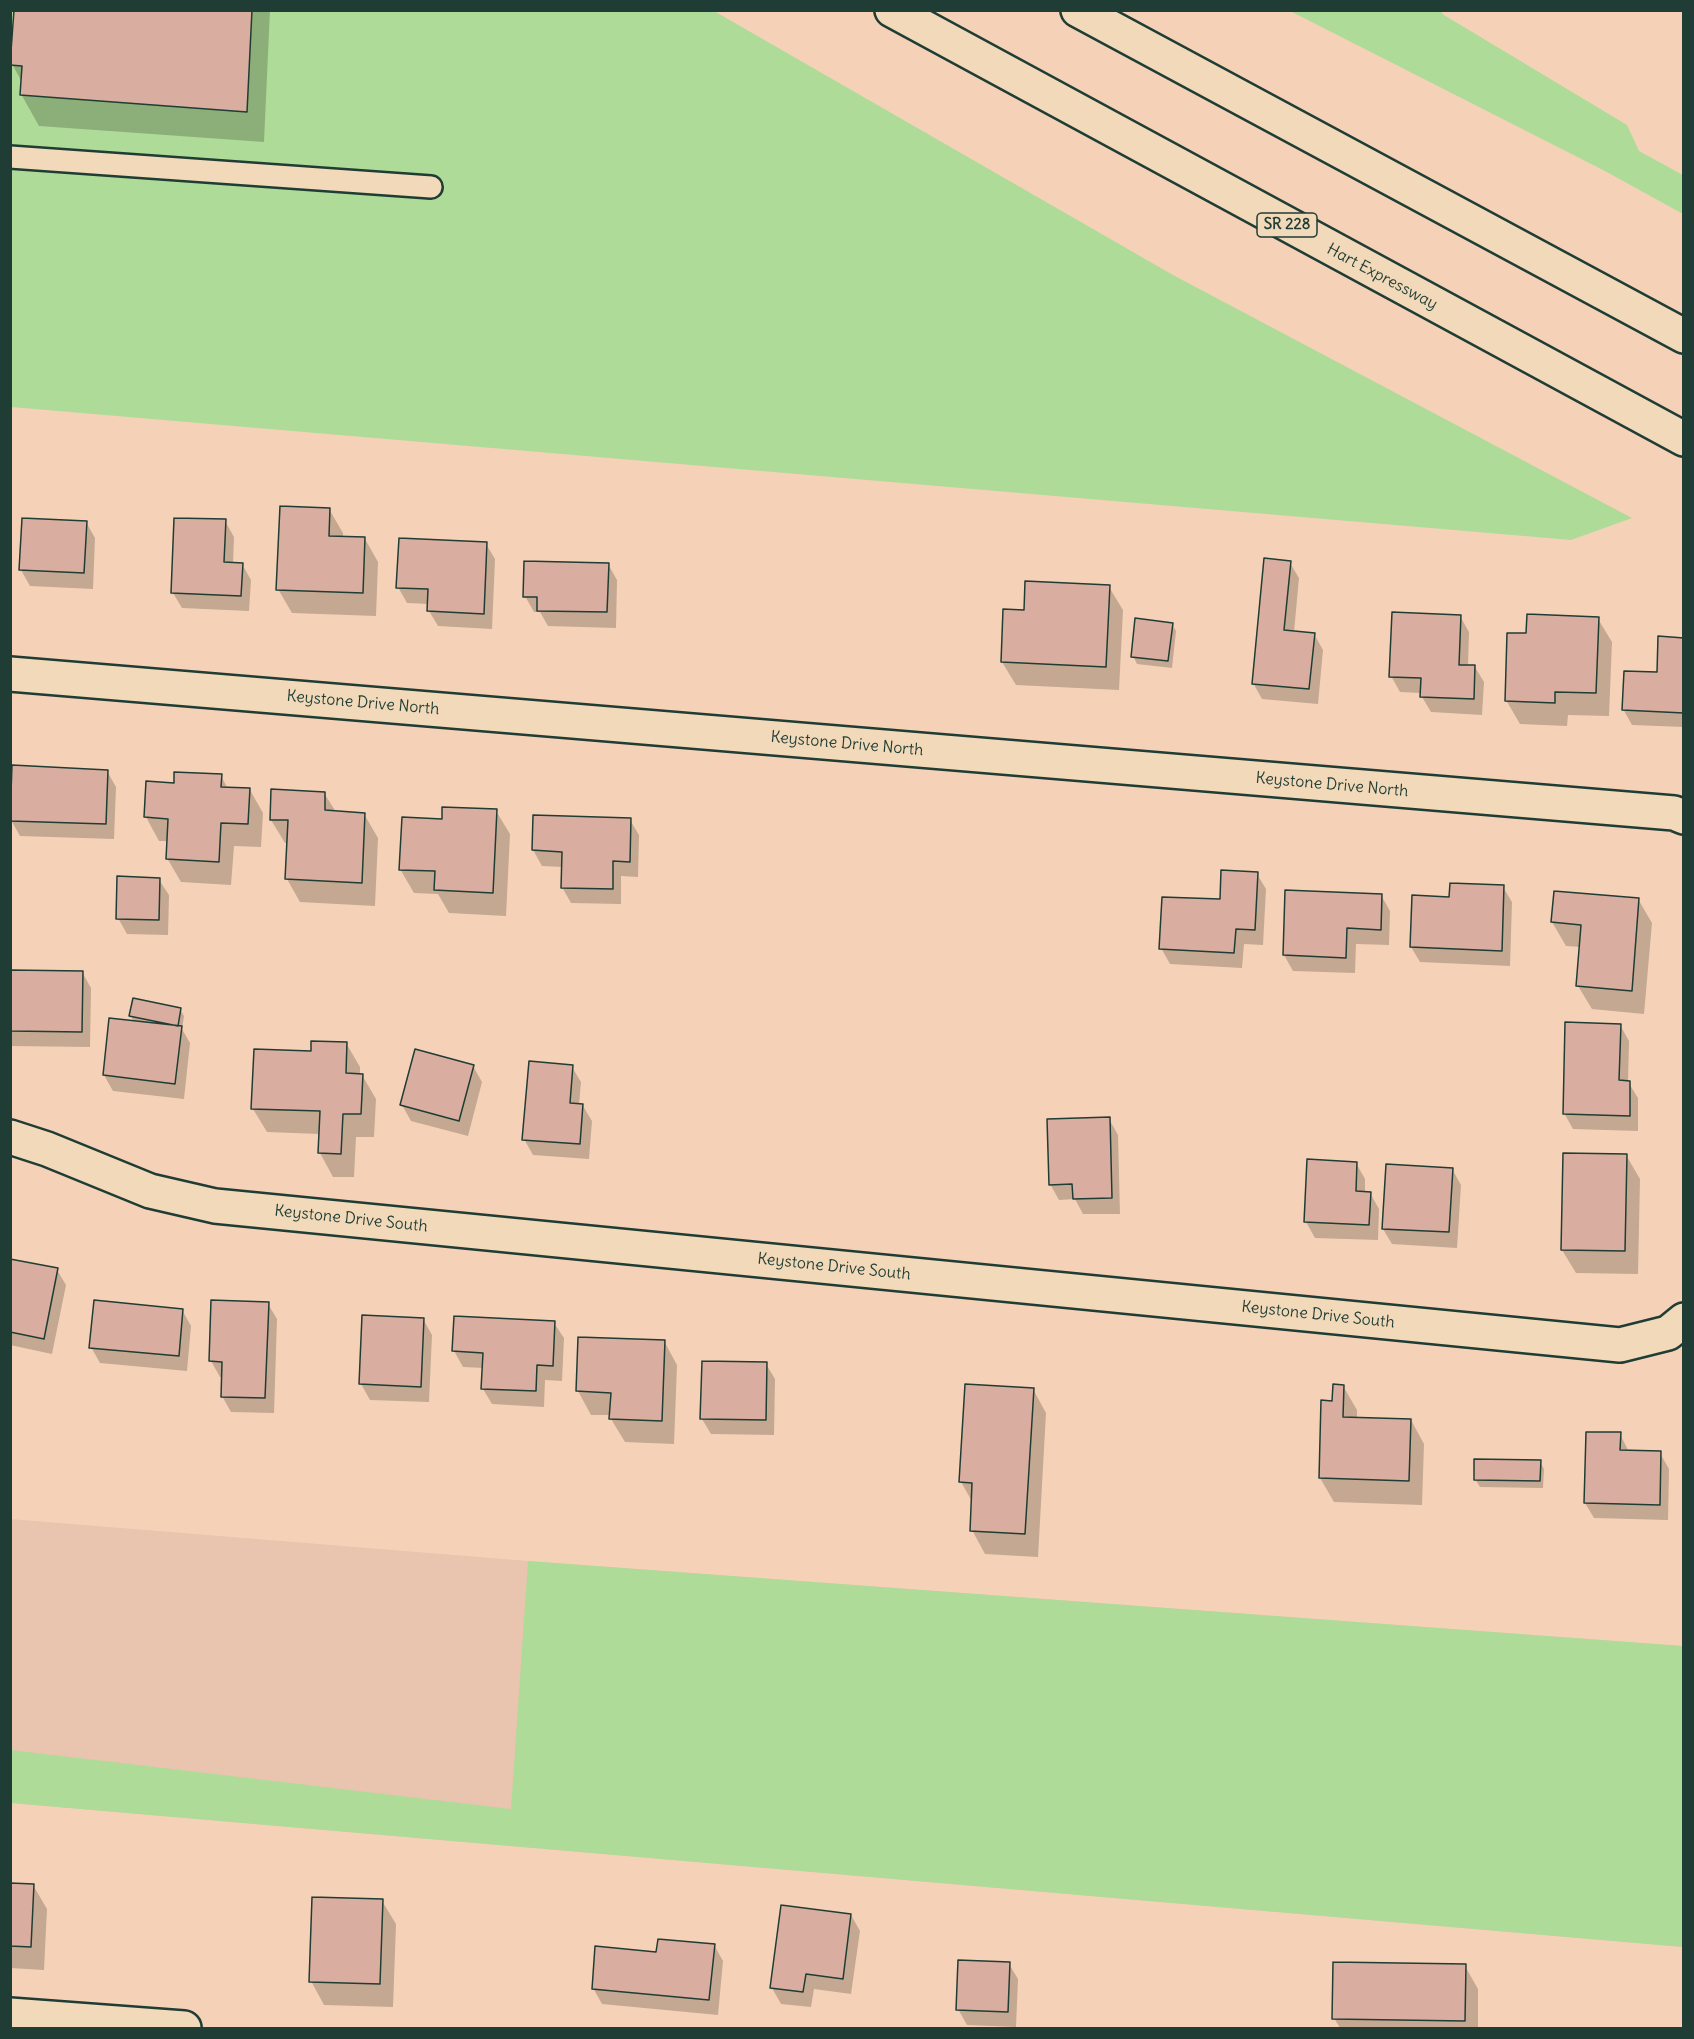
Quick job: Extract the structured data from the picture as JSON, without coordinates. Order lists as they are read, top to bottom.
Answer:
{
  "streets": {
    "main road": [
      "SR 228",
      "Hart Expressway",
      "Keystone Drive North",
      "Keystone Drive South"
    ]
  }
}
